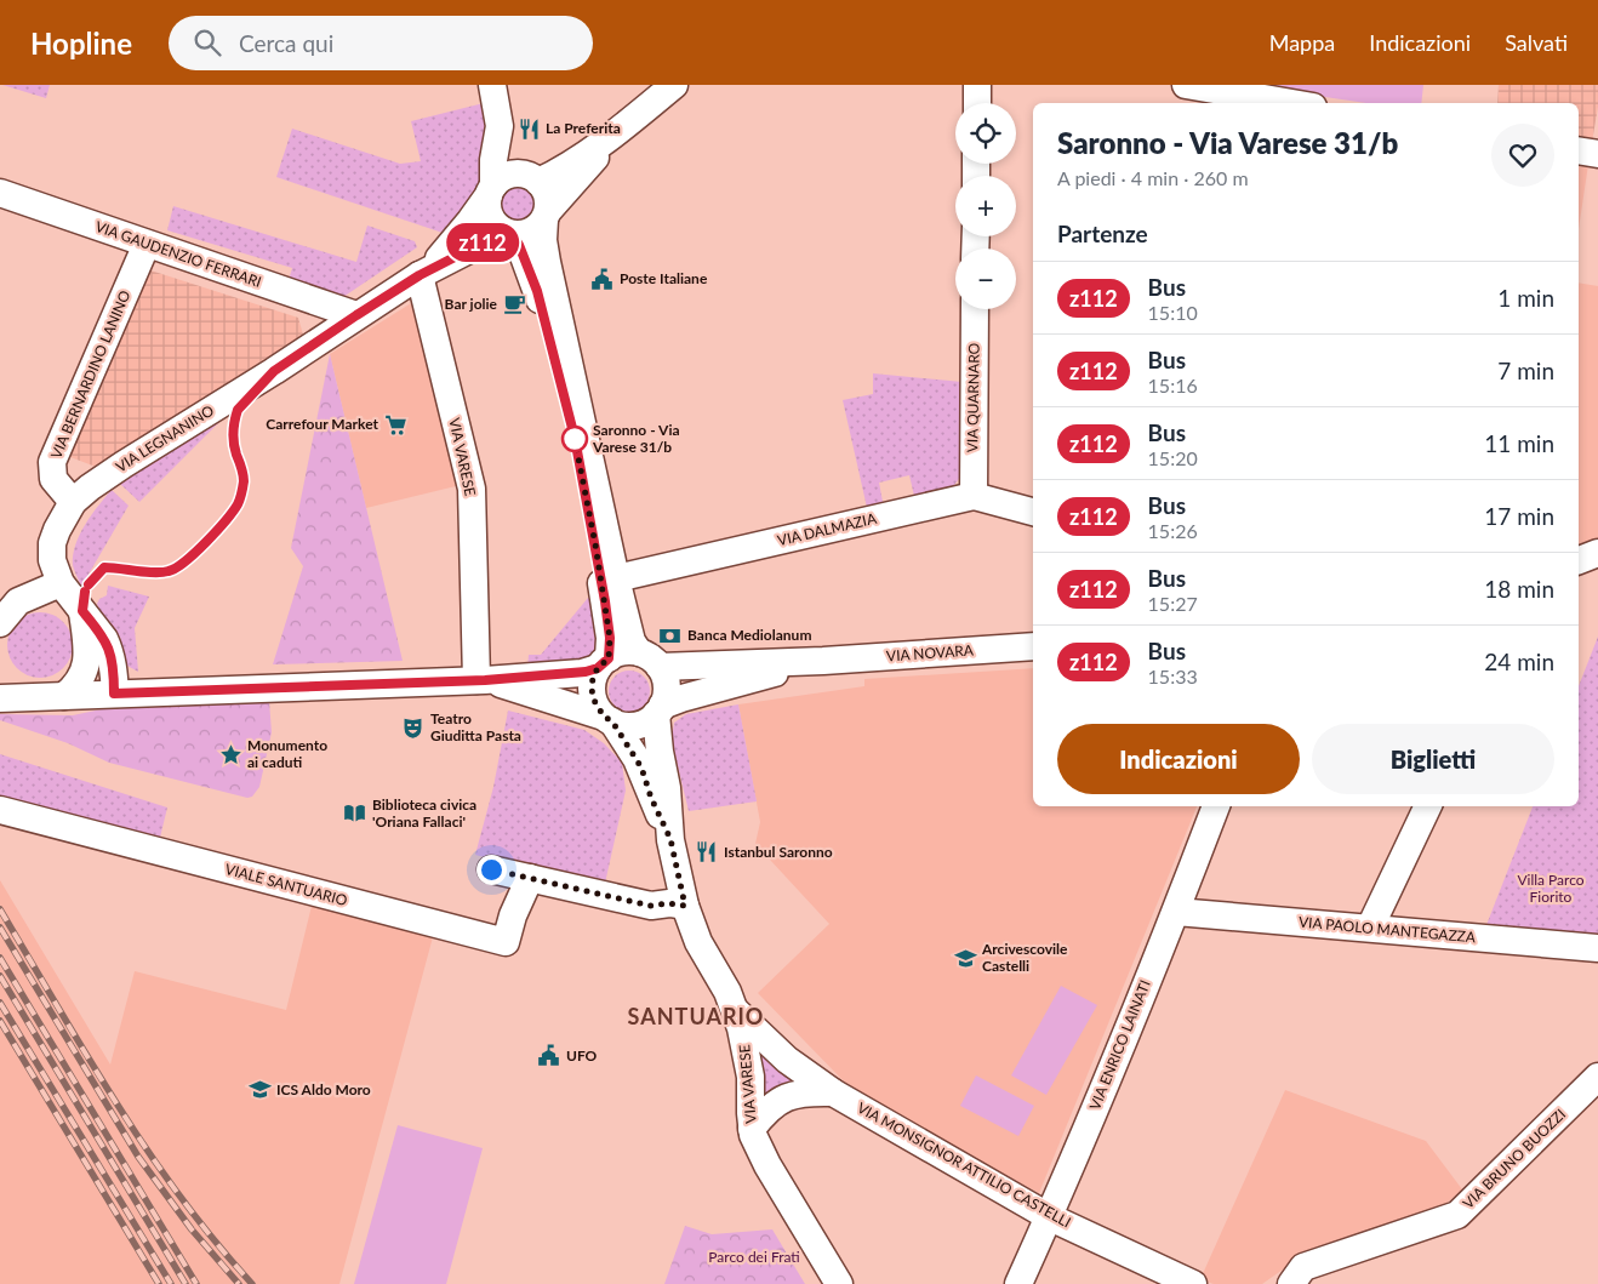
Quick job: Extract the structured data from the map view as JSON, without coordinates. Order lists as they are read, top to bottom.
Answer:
{
  "streets": {
    "street": [
      "VIA GAUDENZIO FERRARI",
      "VIA BERNARDINO LANINO",
      "VIA QUARNARO",
      "VIA LEGNANINO",
      "VIA VARESE",
      "VIA DALMAZIA",
      "VIA NOVARA",
      "VIALE SANTUARIO",
      "VIA PAOLO MANTEGAZZA",
      "VIA ENRICO LAINATI",
      "VIA BRUNO BUOZZI",
      "VIA MONSIGNOR ATTILIO CASTELLI"
    ]
  },
  "crossings": [
    ["VIA GAUDENZIO FERRARI", "VIA BERNARDINO LANINO"],
    ["VIA GAUDENZIO FERRARI", "VIA LEGNANINO"],
    ["VIA BERNARDINO LANINO", "VIA LEGNANINO"],
    ["VIA QUARNARO", "VIA DALMAZIA"],
    ["VIA LEGNANINO", "VIA VARESE"],
    ["VIA VARESE", "VIA NOVARA"],
    ["VIA VARESE", "VIA MONSIGNOR ATTILIO CASTELLI"],
    ["VIA PAOLO MANTEGAZZA", "VIA ENRICO LAINATI"],
    ["VIA ENRICO LAINATI", "VIA MONSIGNOR ATTILIO CASTELLI"]
  ],
  "districts": ["SANTUARIO"],
  "parks": ["Villa Parco Fiorito", "Parco dei Frati"],
  "places": {
    "restaurant": ["La Preferita", "Istanbul Saronno"],
    "public building": ["Poste Italiane", "UFO"],
    "cafe": ["Bar jolie"],
    "supermarket": ["Carrefour Market"],
    "other": ["Saronno - Via Varese 31/b"],
    "bank": ["Banca Mediolanum"],
    "theatre": ["Teatro Giuditta Pasta"],
    "place": ["Monumento ai caduti"],
    "library": ["Biblioteca civica 'Oriana Fallaci'"],
    "school or university": ["Arcivescovile Castelli", "ICS Aldo Moro"]
  },
  "lines": ["bus line z112"],
  "page": {
    "header": "Hopline",
    "search": "Cerca qui",
    "nav": ["Mappa", "Indicazioni", "Salvati"],
    "on_map": "z112",
    "map_buttons": ["+", "−"],
    "heading": [
      ["Saronno - Via Varese 31/b", "A piedi · 4 min · 260 m"],
      "Partenze"
    ],
    "list": [
      {
        "mark": "z112",
        "name": "Bus",
        "note": "15:10",
        "value": "1 min"
      },
      {
        "mark": "z112",
        "name": "Bus",
        "note": "15:16",
        "value": "7 min"
      },
      {
        "mark": "z112",
        "name": "Bus",
        "note": "15:20",
        "value": "11 min"
      },
      {
        "mark": "z112",
        "name": "Bus",
        "note": "15:26",
        "value": "17 min"
      },
      {
        "mark": "z112",
        "name": "Bus",
        "note": "15:27",
        "value": "18 min"
      },
      {
        "mark": "z112",
        "name": "Bus",
        "note": "15:33",
        "value": "24 min"
      }
    ],
    "buttons": ["Indicazioni", "Biglietti"]
  }
}
